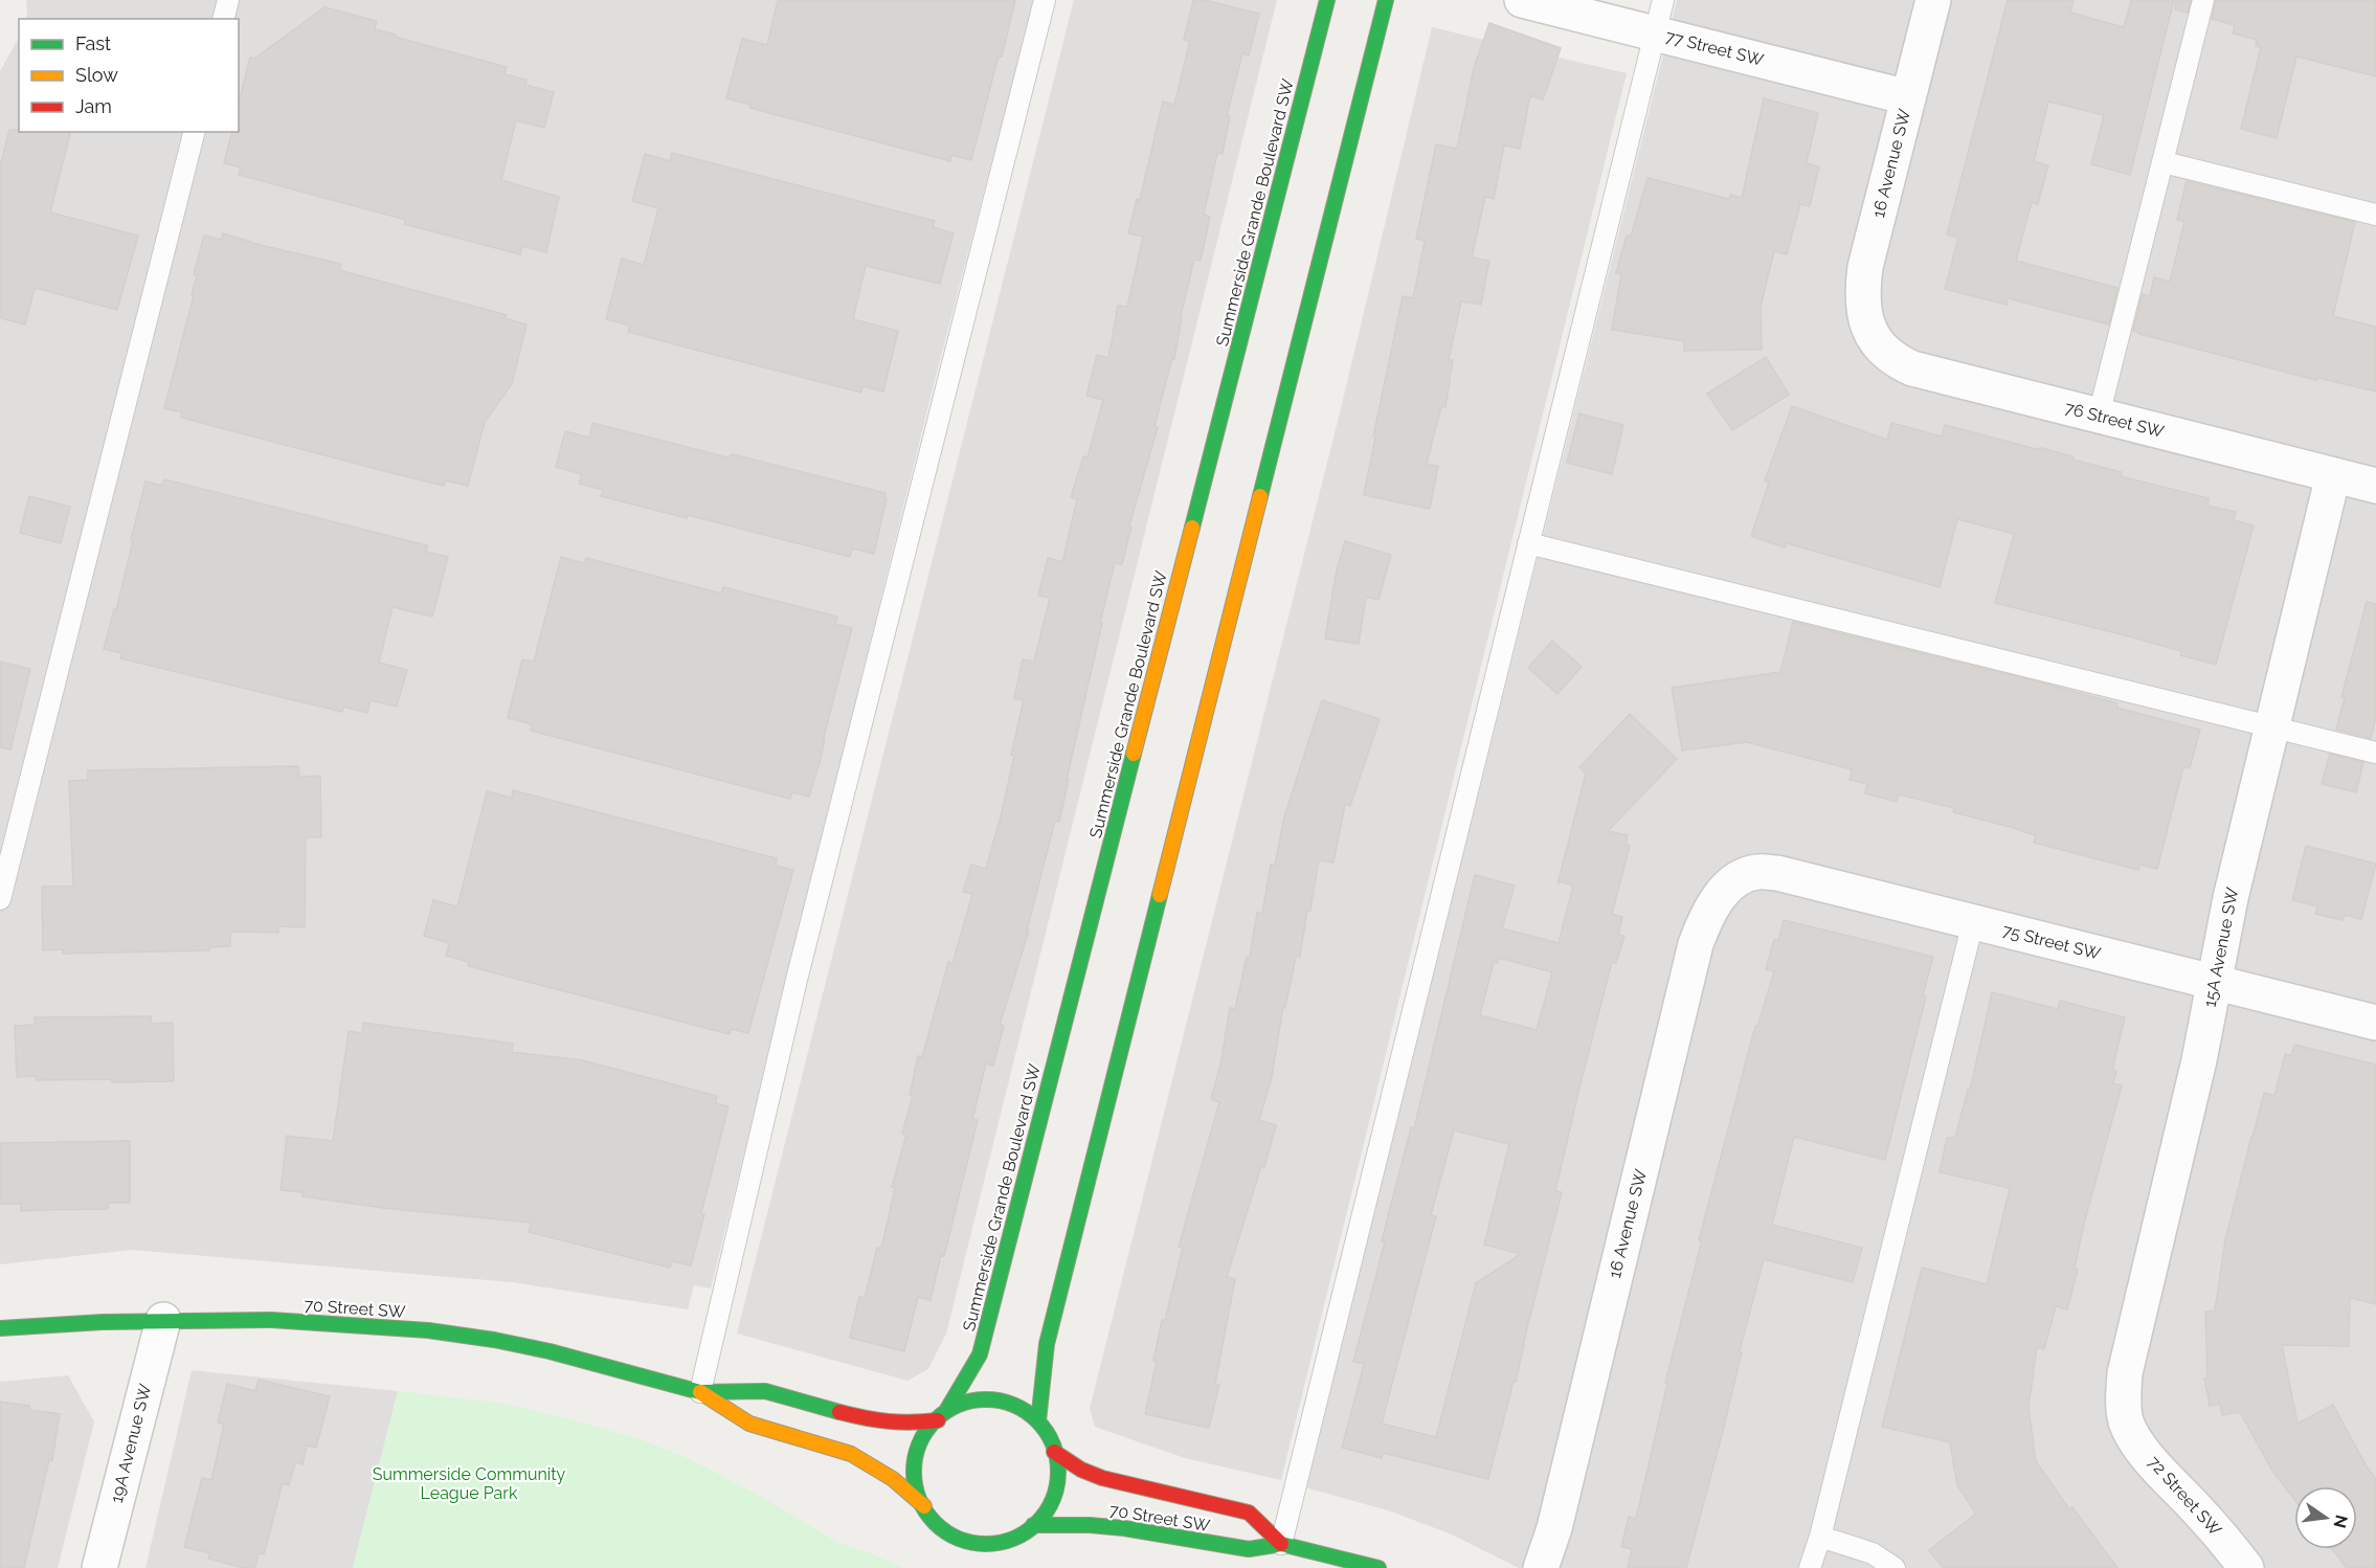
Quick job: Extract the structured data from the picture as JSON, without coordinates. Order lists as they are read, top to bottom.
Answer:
{
  "streets": {
    "street": [
      "77 Street SW",
      "16 Avenue SW",
      "Summerside Grande Boulevard SW",
      "76 Street SW",
      "75 Street SW",
      "15A Avenue SW",
      "70 Street SW",
      "19A Avenue SW",
      "72 Street SW"
    ]
  },
  "crossings": [
    ["77 Street SW", "16 Avenue SW"],
    ["16 Avenue SW", "76 Street SW"],
    ["16 Avenue SW", "75 Street SW"],
    ["Summerside Grande Boulevard SW", "70 Street SW"],
    ["76 Street SW", "15A Avenue SW"],
    ["75 Street SW", "15A Avenue SW"],
    ["15A Avenue SW", "72 Street SW"],
    ["70 Street SW", "19A Avenue SW"]
  ],
  "parks": ["Summerside Community League Park"],
  "legend": ["Fast", "Slow", "Jam"],
  "north": "right"
}
